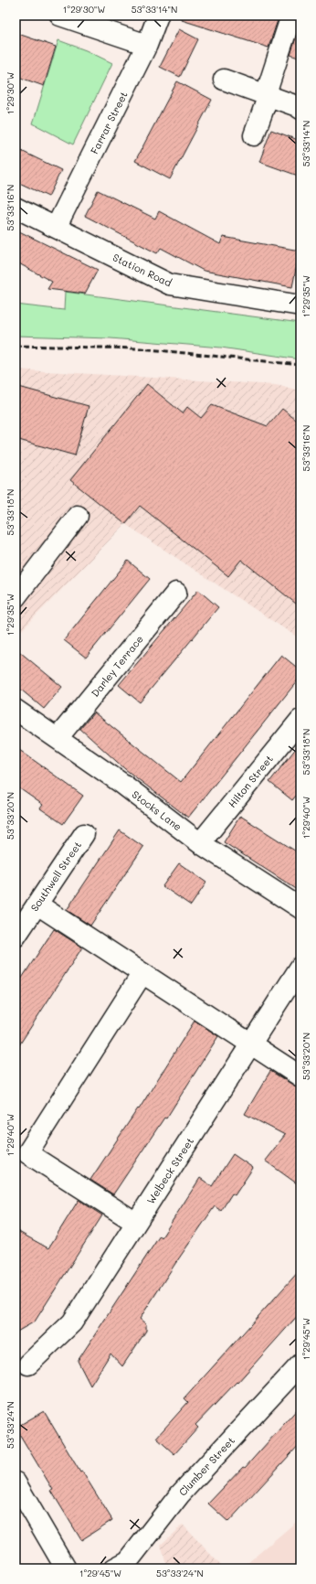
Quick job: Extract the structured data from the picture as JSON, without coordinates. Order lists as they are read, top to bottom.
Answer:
{
  "streets": {
    "street": [
      "Farrar Street",
      "Station Road",
      "Darley Terrace",
      "Hilton Street",
      "Stocks Lane",
      "Southwell Street",
      "Welbeck Street",
      "Clumber Street"
    ]
  },
  "crossings": [
    ["Farrar Street", "Station Road"],
    ["Darley Terrace", "Stocks Lane"],
    ["Hilton Street", "Stocks Lane"]
  ],
  "coordinates": [
    "1°29'30\"W",
    "53°33'14\"N",
    "53°33'16\"N",
    "1°29'35\"W",
    "53°33'18\"N",
    "53°33'20\"N",
    "1°29'40\"W",
    "1°29'45\"W",
    "53°33'24\"N"
  ]
}
